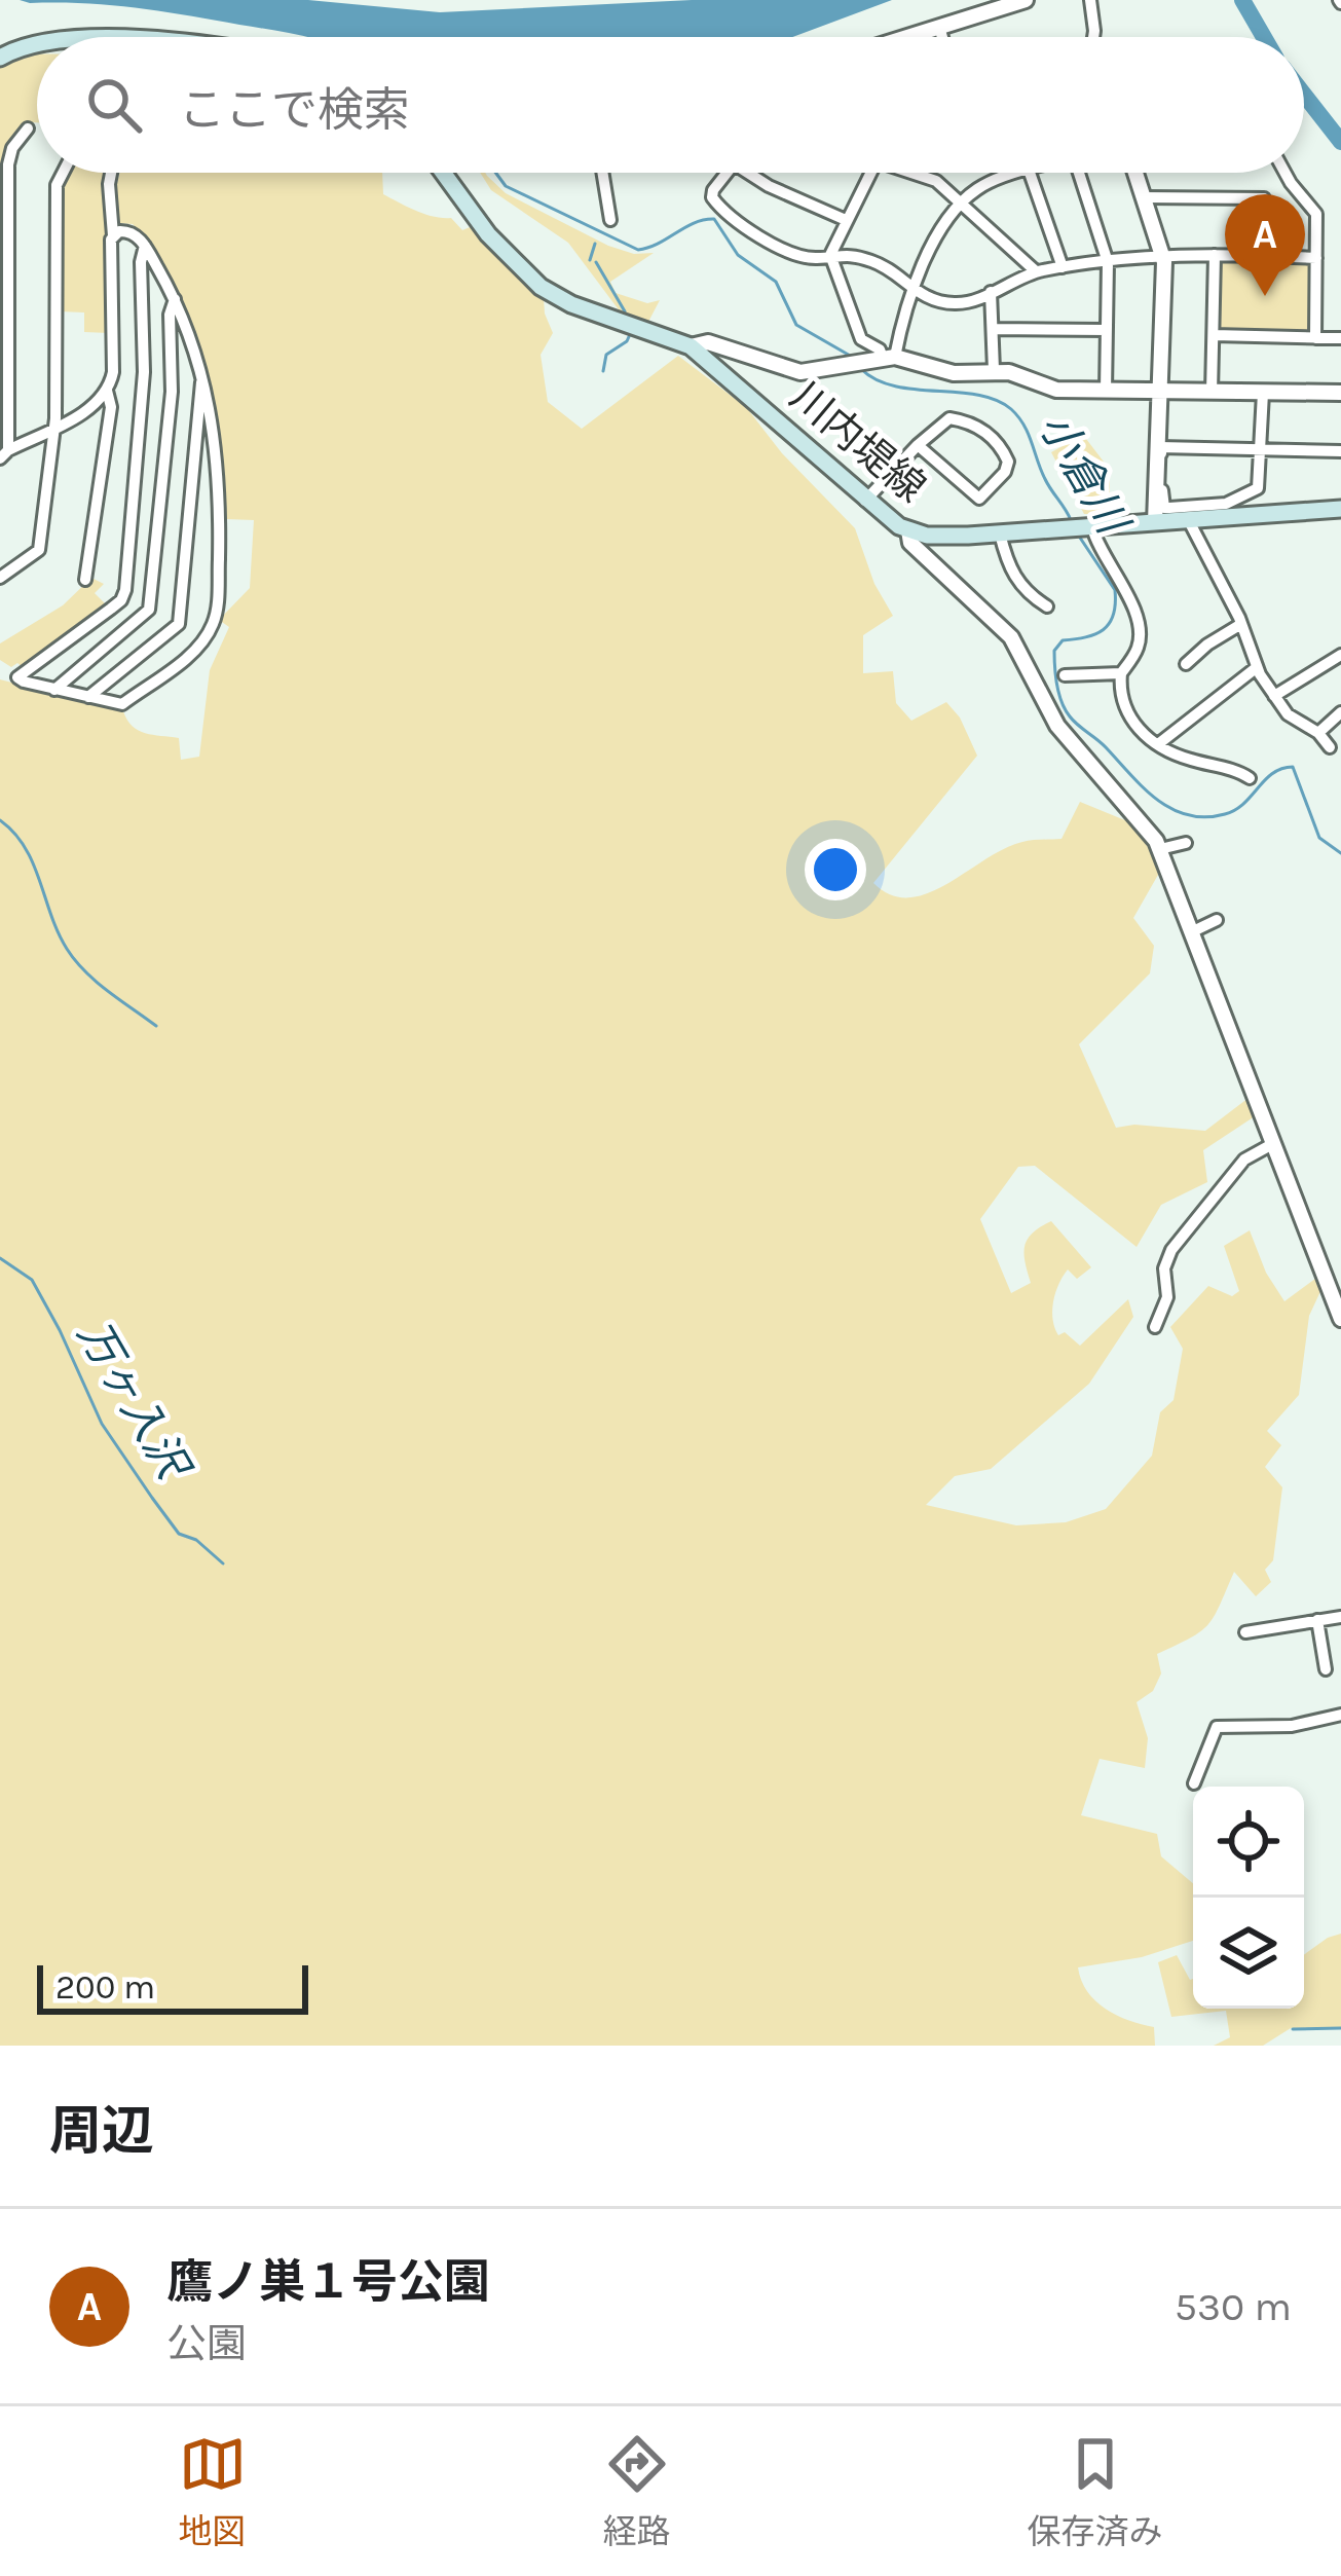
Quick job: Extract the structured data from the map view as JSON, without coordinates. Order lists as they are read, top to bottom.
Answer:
{
  "streets": {
    "main road": ["川内堤線"]
  },
  "water": ["小倉川", "万ヶ入沢"],
  "scale_bar": "200 m",
  "page": {
    "search": "ここで検索",
    "pins": "A",
    "scale": "200 m",
    "heading": "周辺",
    "list": [
      {
        "mark": "A",
        "name": "鷹ノ巣１号公園",
        "note": "公園",
        "value": "530 m"
      }
    ],
    "nav": ["地図", "経路", "保存済み"]
  }
}
